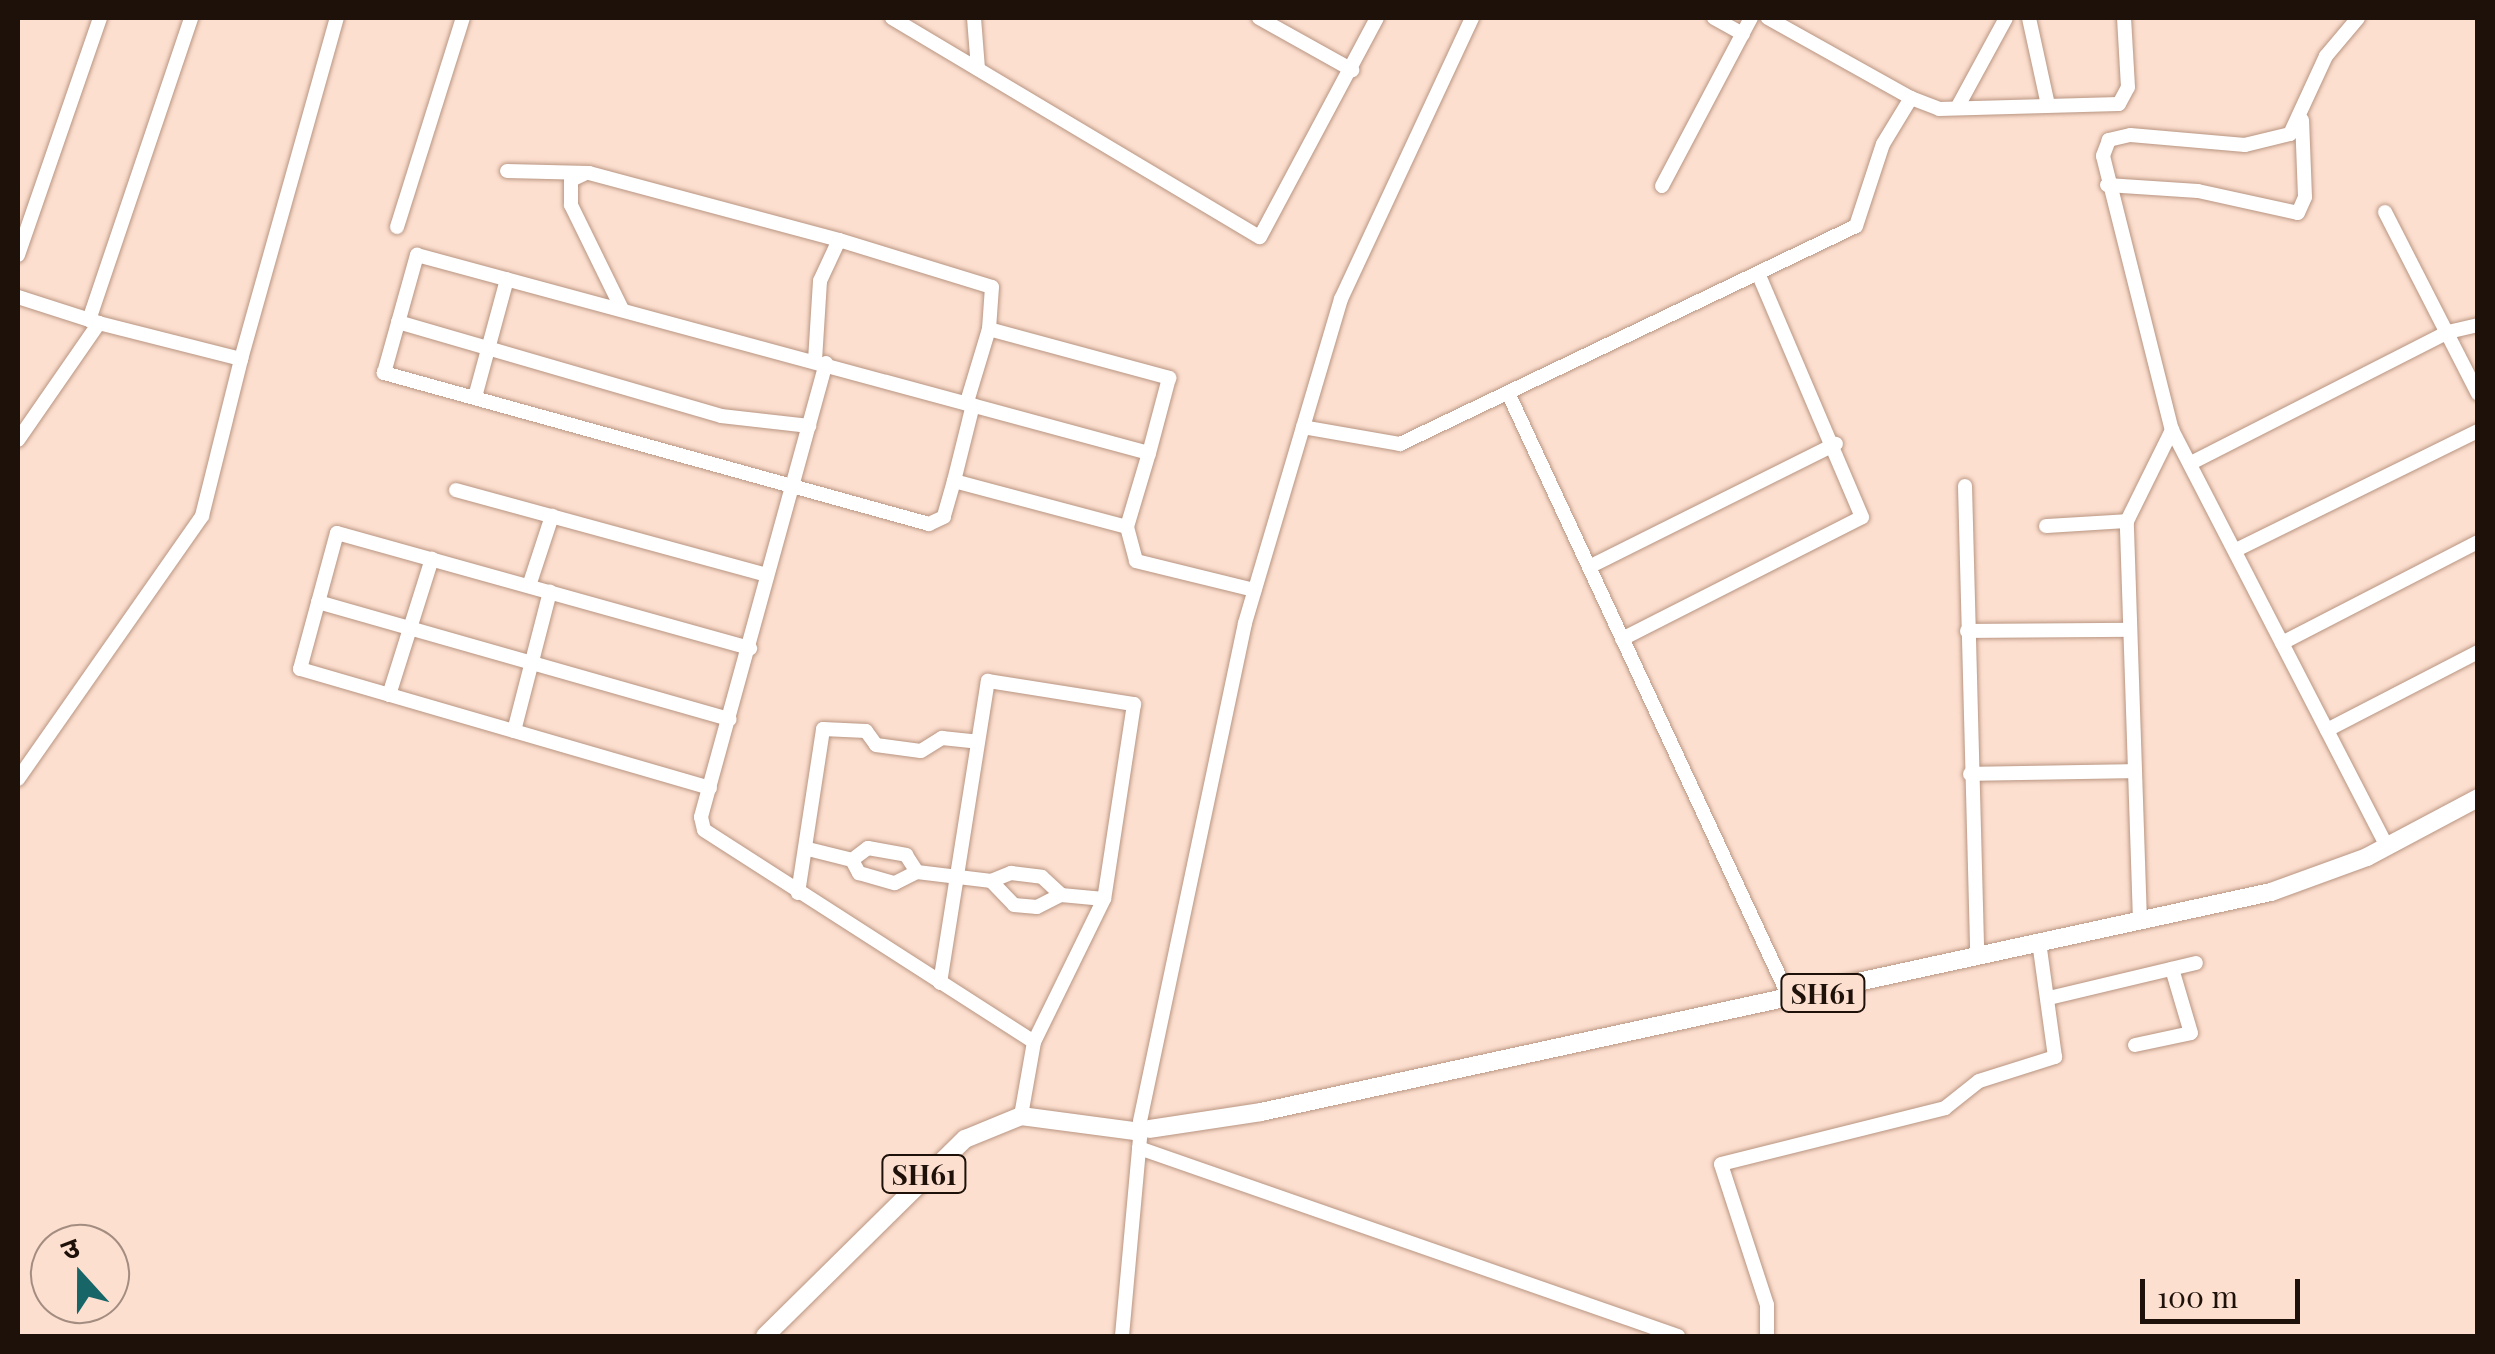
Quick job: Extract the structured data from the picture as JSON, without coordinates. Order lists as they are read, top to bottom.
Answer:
{
  "streets": {
    "main road": ["SH61"]
  },
  "scale_bar": "100 m",
  "north": "top"
}
